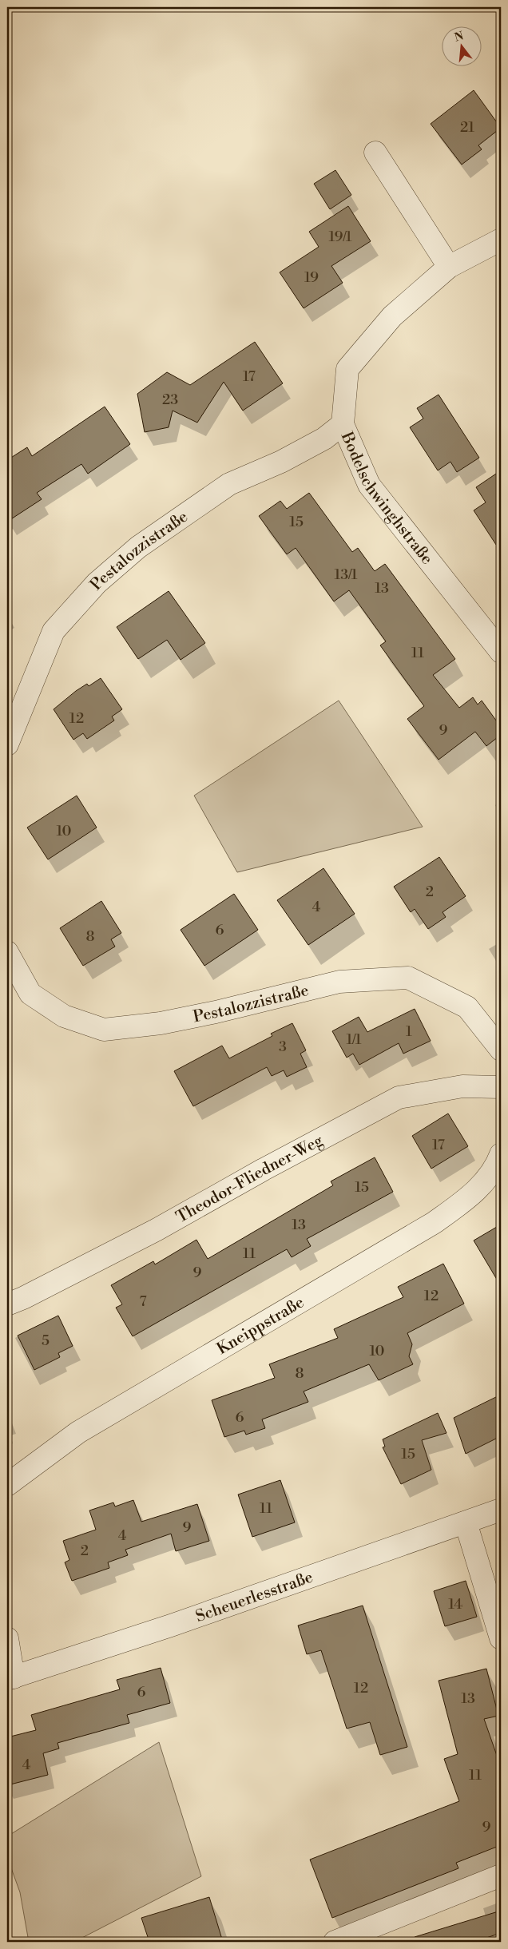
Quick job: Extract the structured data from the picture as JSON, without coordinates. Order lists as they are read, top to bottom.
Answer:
{
  "streets": {
    "street": [
      "Bodelschwinghstraße",
      "Pestalozzistraße",
      "Theodor-Fliedner-Weg",
      "Kneippstraße",
      "Scheuerlesstraße"
    ]
  },
  "crossings": [
    ["Bodelschwinghstraße", "Pestalozzistraße"]
  ],
  "house_numbers": [
    "21",
    "19/1",
    "19",
    "17",
    "23",
    "15",
    "13/1",
    "13",
    "11",
    "12",
    "9",
    "10",
    "2",
    "4",
    "6",
    "8",
    "1",
    "1/1",
    "3",
    "17",
    "15",
    "13",
    "11",
    "9",
    "12",
    "7",
    "5",
    "10",
    "8",
    "6",
    "15",
    "11",
    "9",
    "4",
    "2",
    "14",
    "12",
    "6",
    "13",
    "4",
    "11",
    "9"
  ],
  "north": "top"
}
